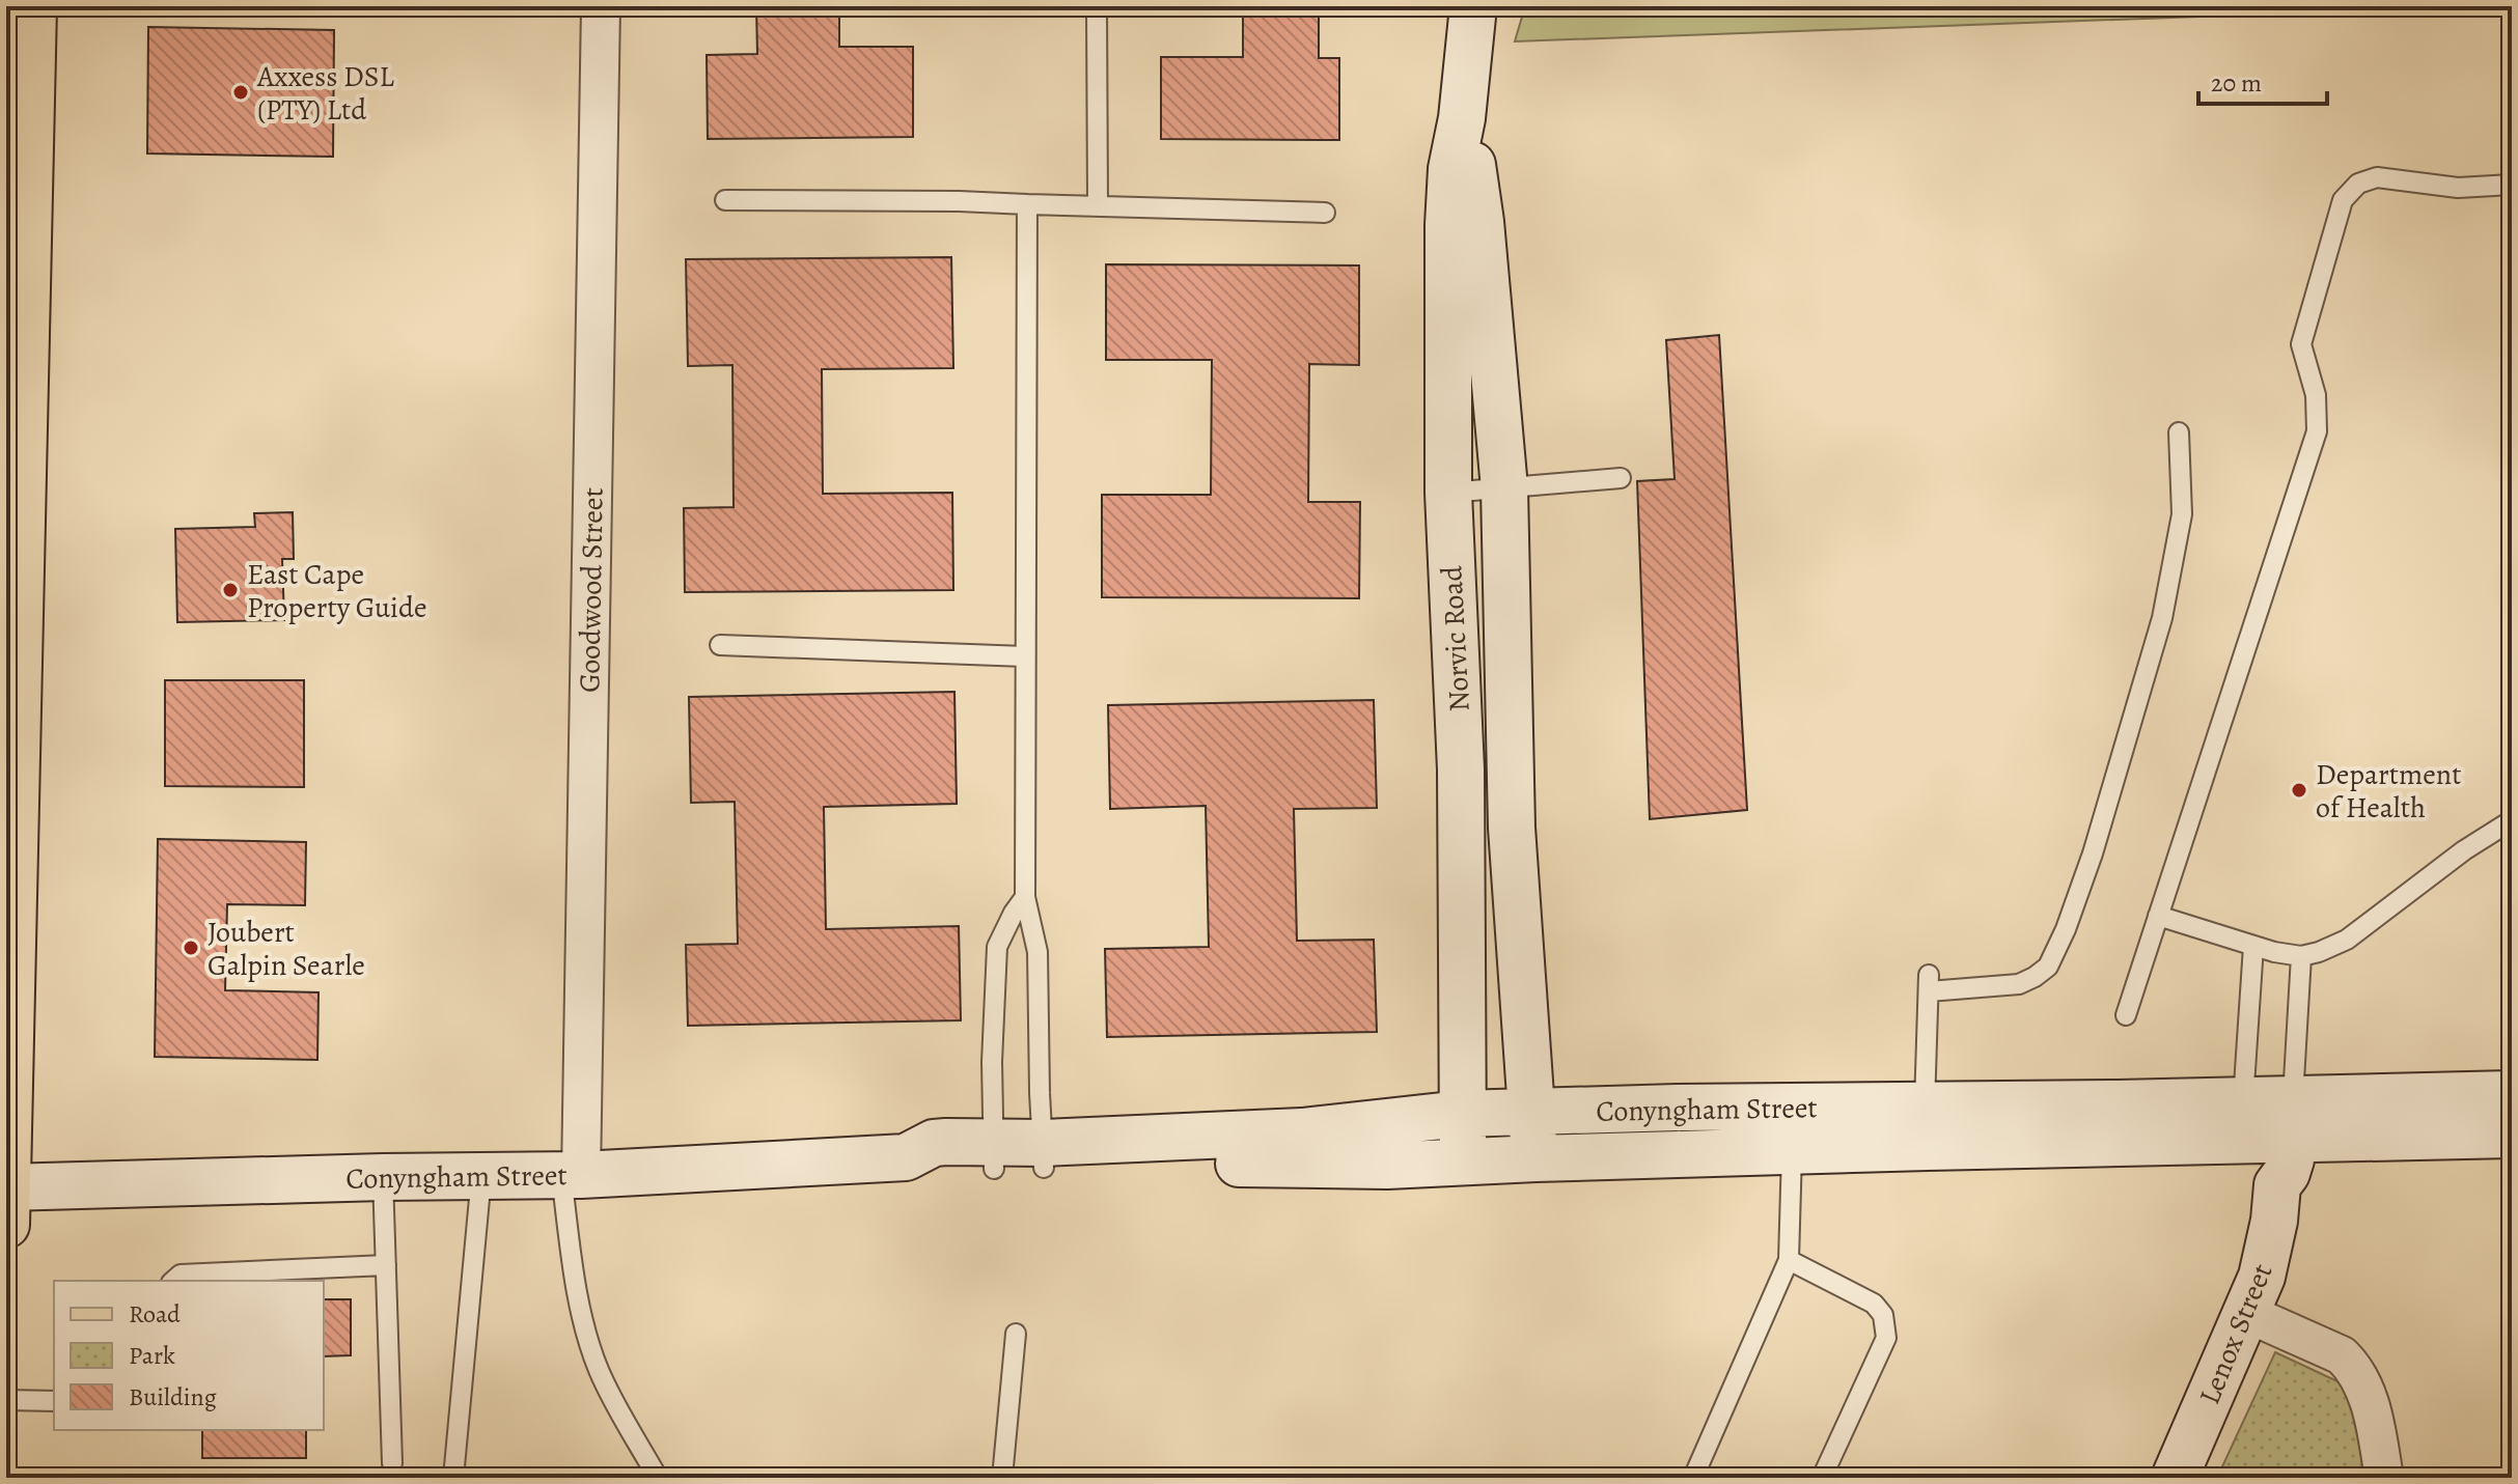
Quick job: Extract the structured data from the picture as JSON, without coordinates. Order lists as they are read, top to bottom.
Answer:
{
  "streets": {
    "street": [
      "Goodwood Street",
      "Norvic Road",
      "Conyngham Street",
      "Lenox Street"
    ]
  },
  "crossings": [
    ["Goodwood Street", "Conyngham Street"],
    ["Norvic Road", "Conyngham Street"],
    ["Conyngham Street", "Lenox Street"]
  ],
  "places": [
    "Axxess DSL (PTY) Ltd",
    "East Cape Property Guide",
    "Department of Health",
    "Joubert Galpin Searle"
  ],
  "legend": ["Road", "Park", "Building"],
  "scale_bar": "20 m"
}
